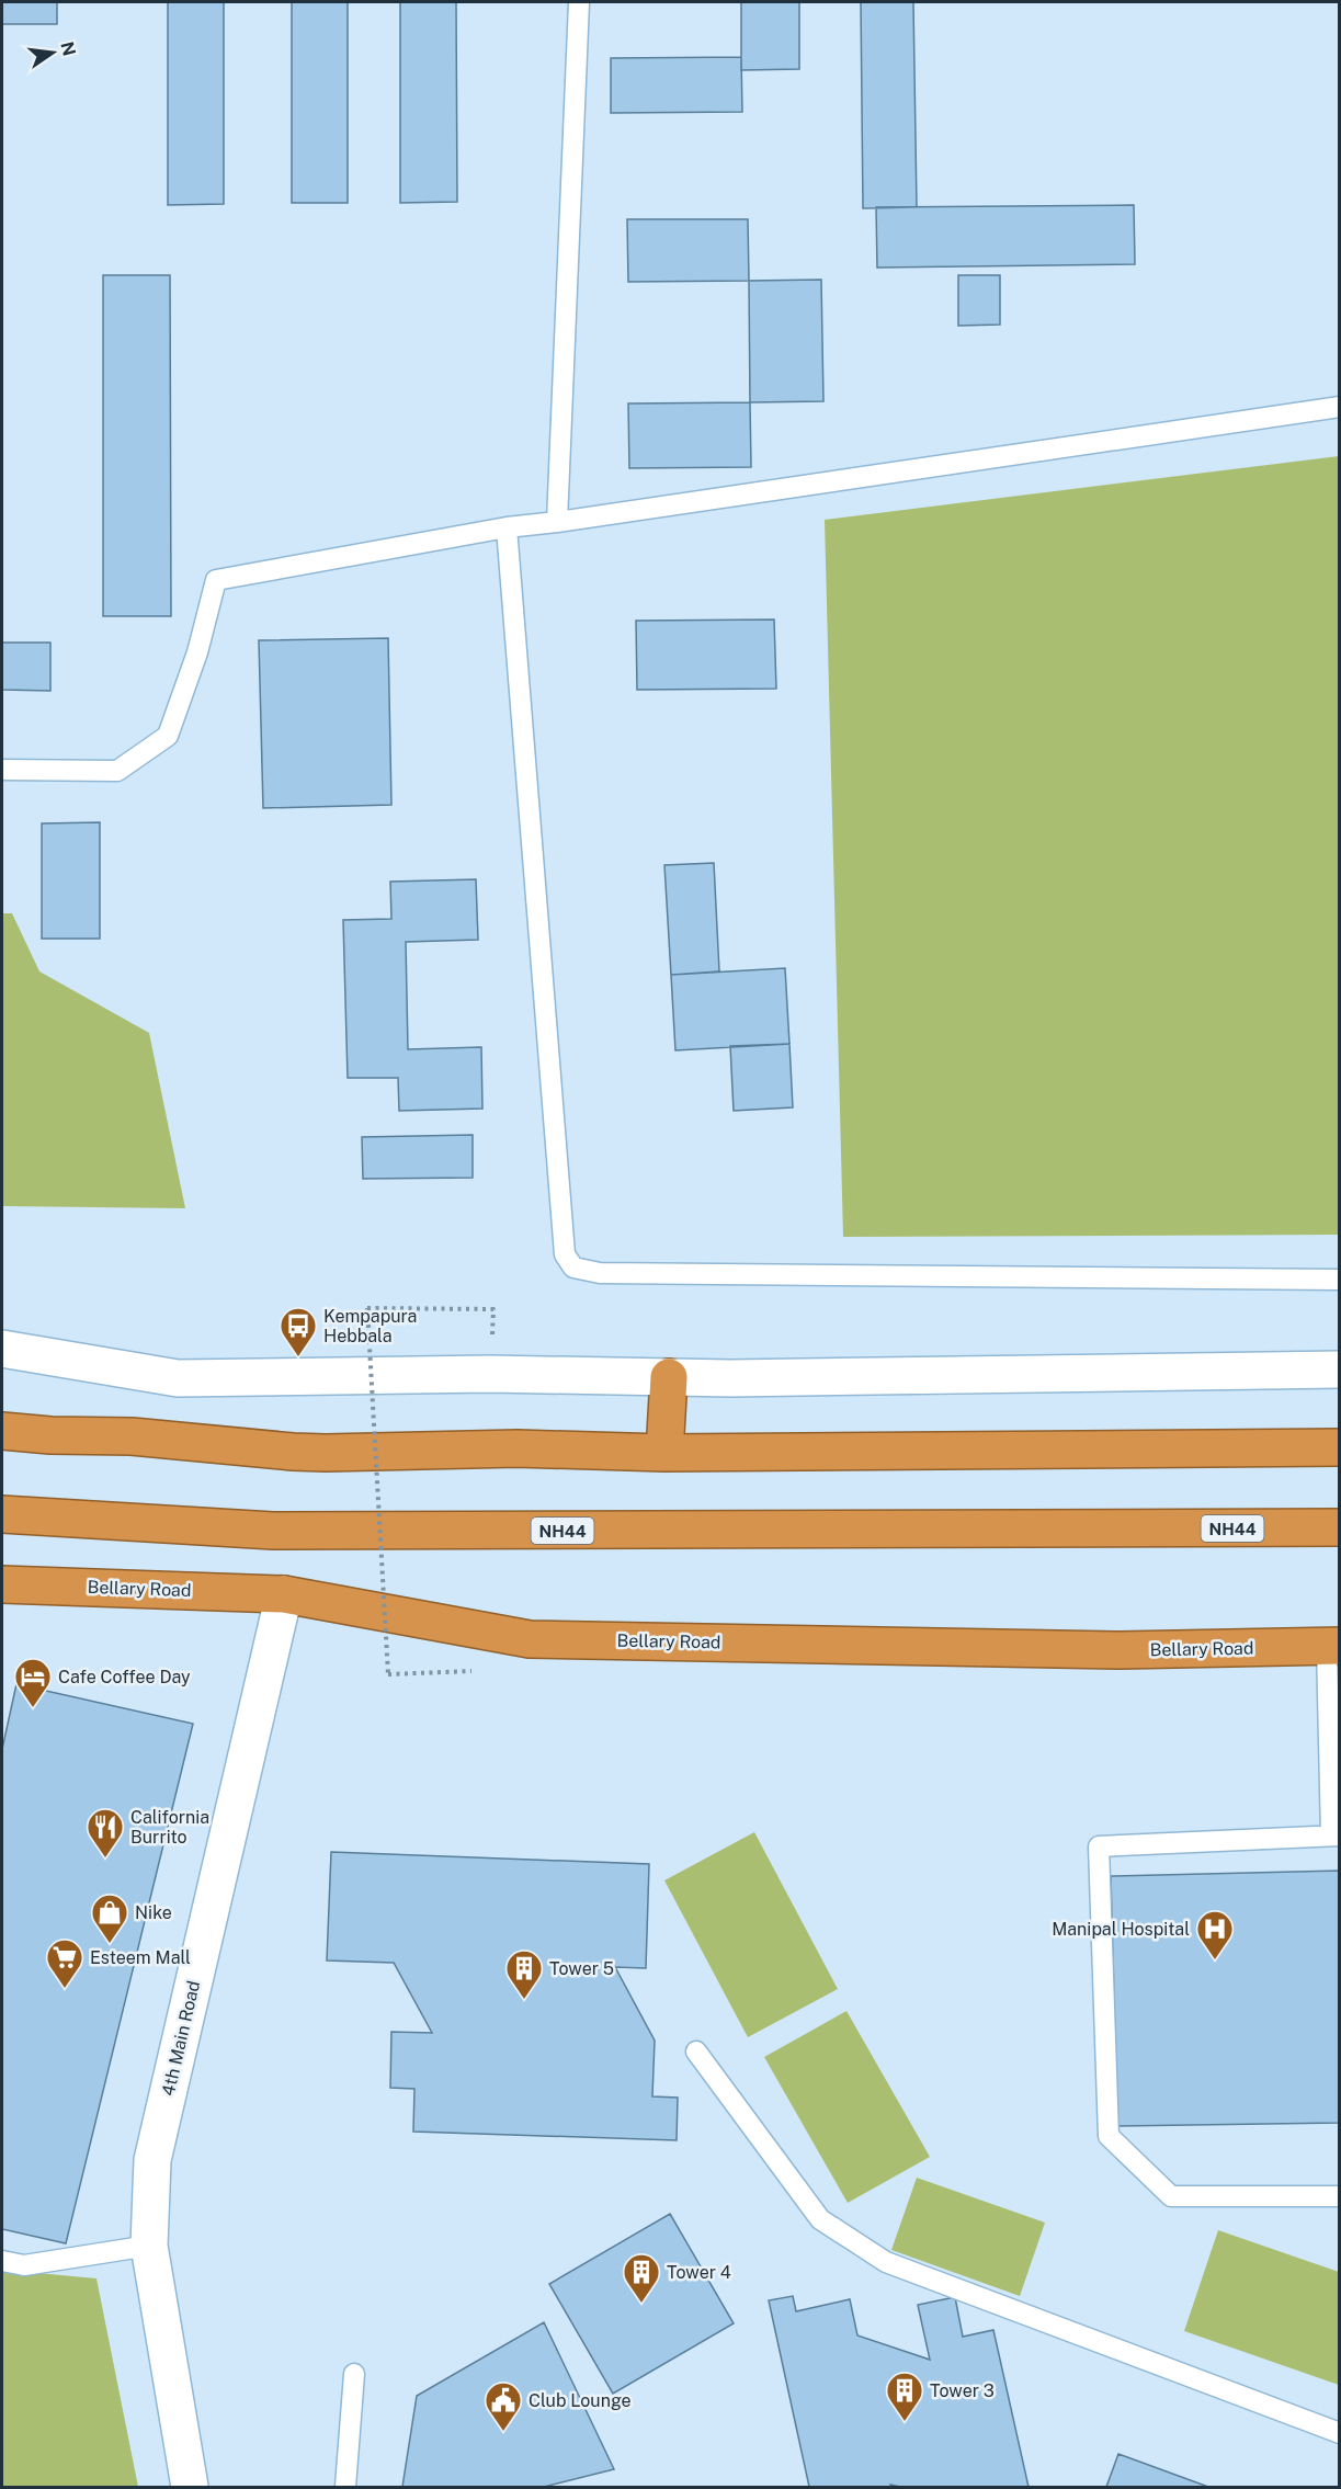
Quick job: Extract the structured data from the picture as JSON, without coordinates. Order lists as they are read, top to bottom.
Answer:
{
  "streets": {
    "highway": ["NH44", "Bellary Road"],
    "street": ["4th Main Road"]
  },
  "crossings": [
    ["Bellary Road", "4th Main Road"]
  ],
  "places": {
    "bus stop": ["Kempapura Hebbala"],
    "hotel": ["Cafe Coffee Day"],
    "restaurant": ["California Burrito"],
    "shop": ["Nike"],
    "hospital": ["Manipal Hospital"],
    "supermarket": ["Esteem Mall"],
    "building": ["Tower 5", "Tower 4", "Tower 3"],
    "public building": ["Club Lounge"]
  },
  "north": "right"
}
